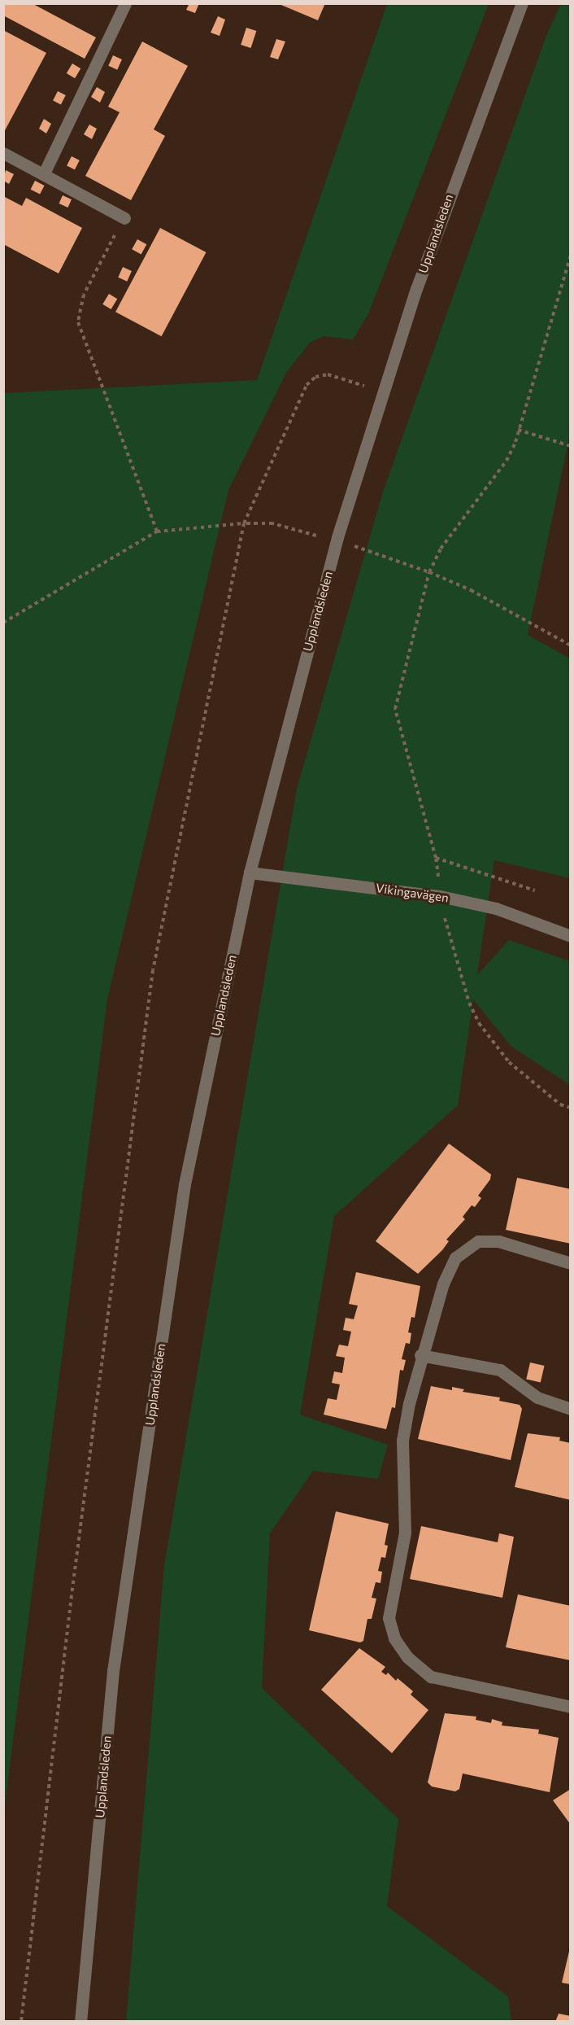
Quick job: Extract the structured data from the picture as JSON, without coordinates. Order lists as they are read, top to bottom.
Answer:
{
  "streets": {
    "street": ["Upplandsleden", "Vikingavägen"]
  },
  "crossings": [
    ["Upplandsleden", "Vikingavägen"]
  ]
}
